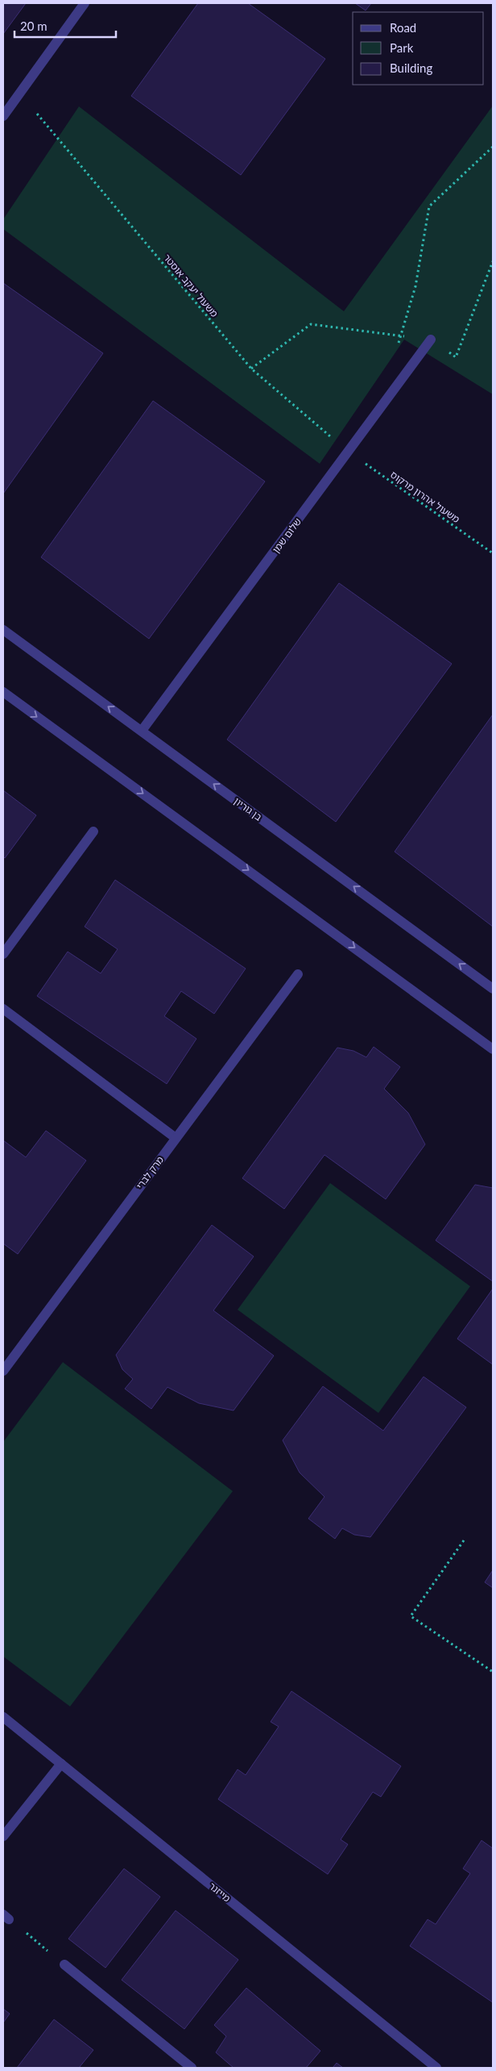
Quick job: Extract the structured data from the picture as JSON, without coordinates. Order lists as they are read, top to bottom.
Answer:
{
  "streets": {
    "street": [
      "שלום שמן",
      "בן גוריון",
      "מרק לברי",
      "מייזנר"
    ],
    "path": ["משעול יעקב אוסטר", "משעול אהרון מרקוס"]
  },
  "crossings": [
    ["משעול יעקב אוסטר", "משעול אהרון מרקוס"],
    ["משעול יעקב אוסטר", "שלום שמן"],
    ["משעול אהרון מרקוס", "שלום שמן"],
    ["שלום שמן", "בן גוריון"]
  ],
  "legend": ["Road", "Park", "Building"],
  "scale_bar": "20 m"
}
